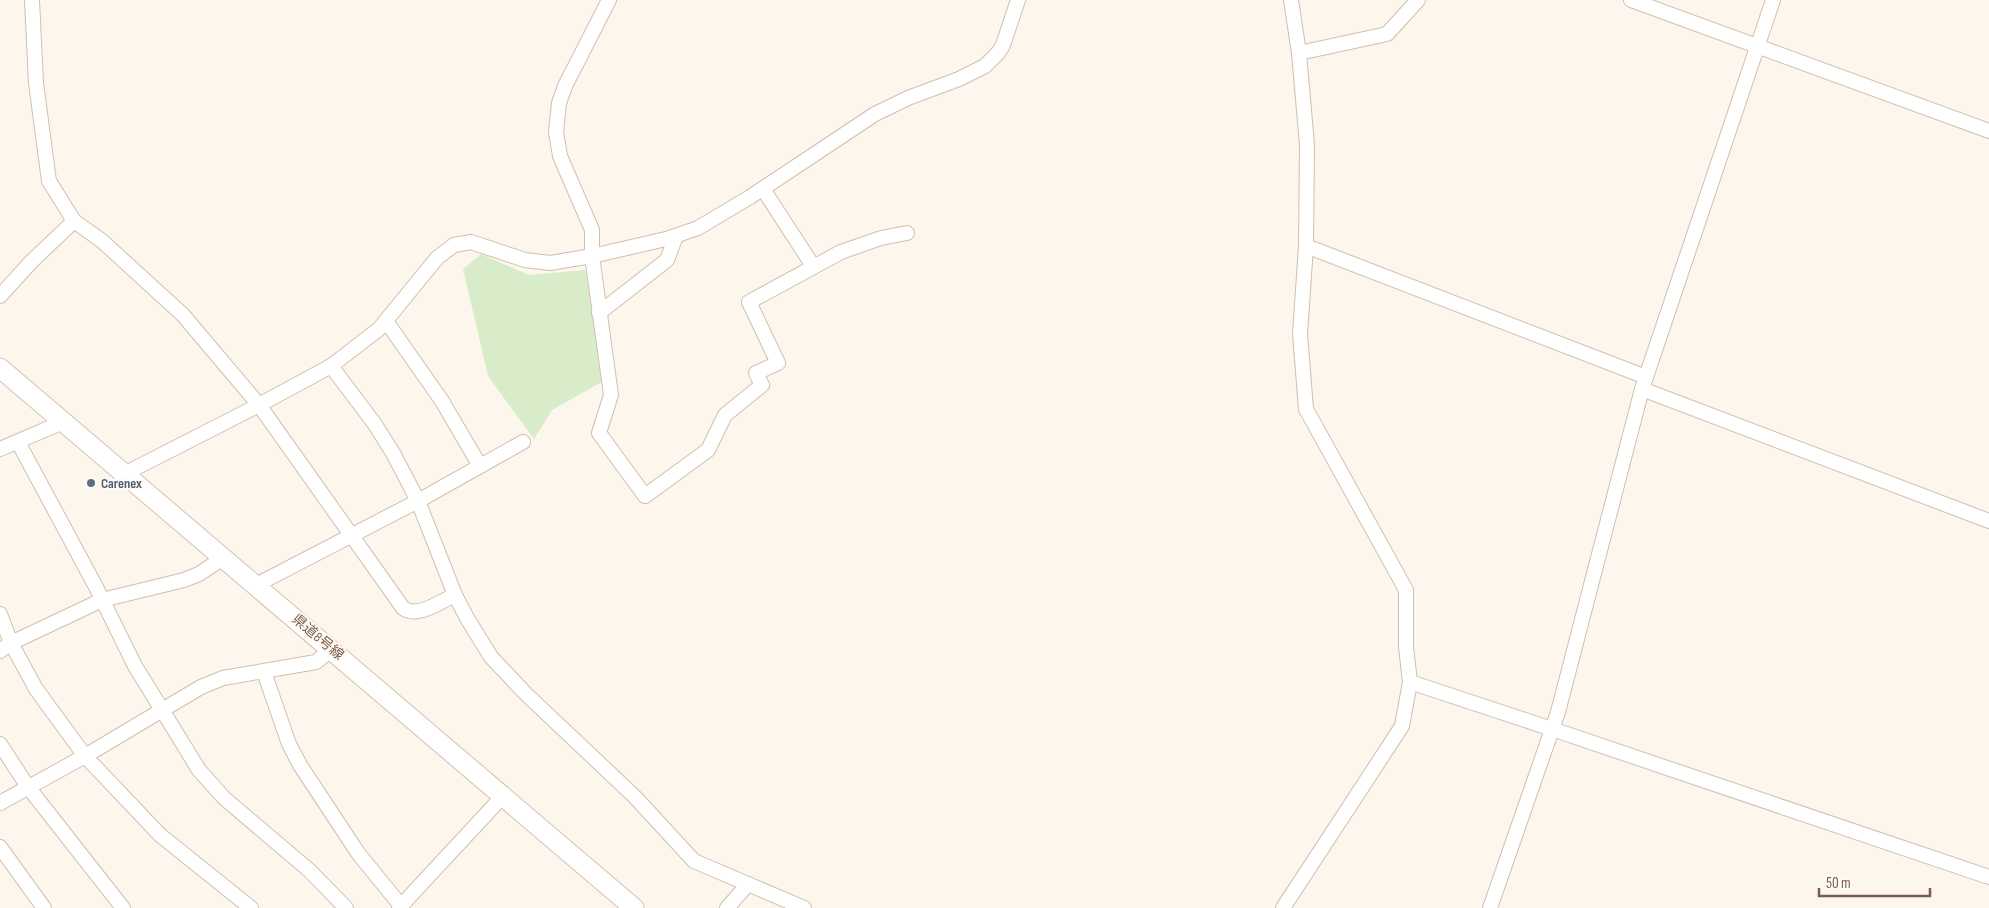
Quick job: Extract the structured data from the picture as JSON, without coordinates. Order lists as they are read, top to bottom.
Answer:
{
  "streets": {
    "main road": ["県道8号線"]
  },
  "places": ["Carenex"],
  "scale_bar": "50 m"
}
